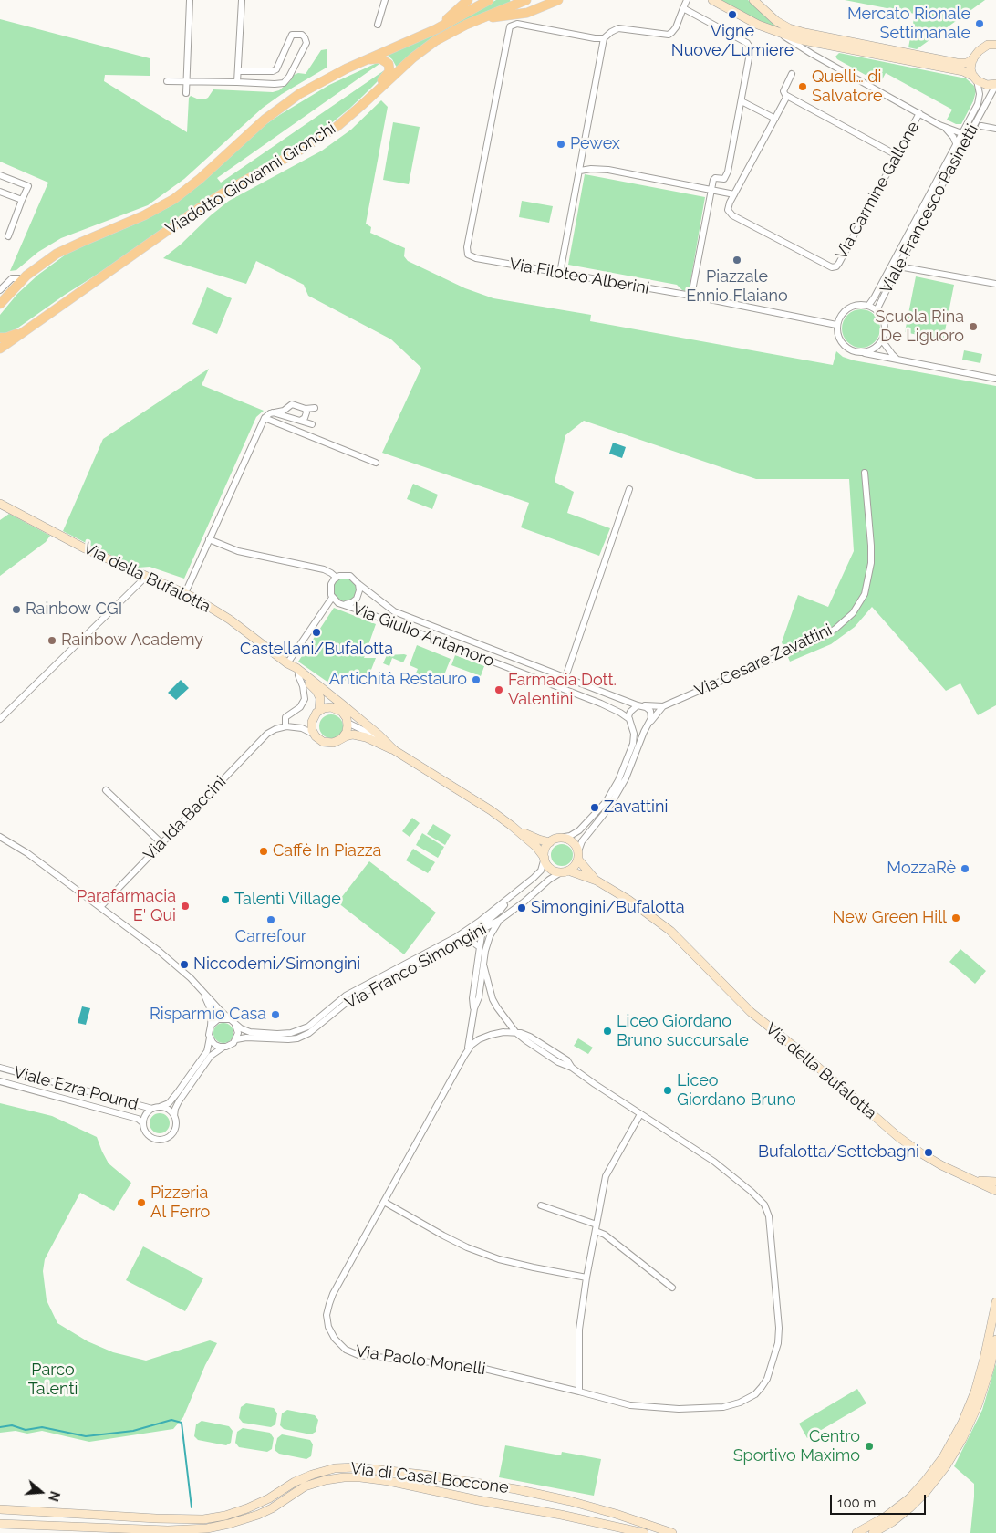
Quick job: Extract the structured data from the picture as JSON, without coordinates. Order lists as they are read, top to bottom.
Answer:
{
  "streets": {
    "main road": ["Viadotto Giovanni Gronchi"],
    "street": [
      "Via Carmine Gallone",
      "Viale Francesco Pasinetti",
      "Via Filoteo Alberini",
      "Via della Bufalotta",
      "Via Giulio Antamoro",
      "Via Cesare Zavattini",
      "Via Ida Baccini",
      "Via Franco Simongini",
      "Viale Ezra Pound",
      "Via Paolo Monelli",
      "Via di Casal Boccone"
    ]
  },
  "crossings": [
    ["Via della Bufalotta", "Via Cesare Zavattini"],
    ["Via della Bufalotta", "Via Franco Simongini"],
    ["Via Giulio Antamoro", "Via Cesare Zavattini"],
    ["Via Cesare Zavattini", "Via Franco Simongini"]
  ],
  "parks": ["Parco Talenti"],
  "places": [
    "Vigne Nuove/Lumiere",
    "Mercato Rionale Settimanale",
    "Quelli… di Salvatore",
    "Pewex",
    "Piazzale Ennio Flaiano",
    "Scuola Rina De Liguoro",
    "Rainbow CGI",
    "Castellani/Bufalotta",
    "Rainbow Academy",
    "Antichità Restauro",
    "Farmacia Dott. Valentini",
    "Zavattini",
    "Caffè In Piazza",
    "MozzaRè",
    "Talenti Village",
    "Parafarmacia E' Qui",
    "Simongini/Bufalotta",
    "New Green Hill",
    "Carrefour",
    "Niccodemi/Simongini",
    "Risparmio Casa",
    "Liceo Giordano Bruno succursale",
    "Liceo Giordano Bruno",
    "Bufalotta/Settebagni",
    "Pizzeria Al Ferro",
    "Centro Sportivo Maximo"
  ],
  "scale_bar": "100 m",
  "north": "right"
}
